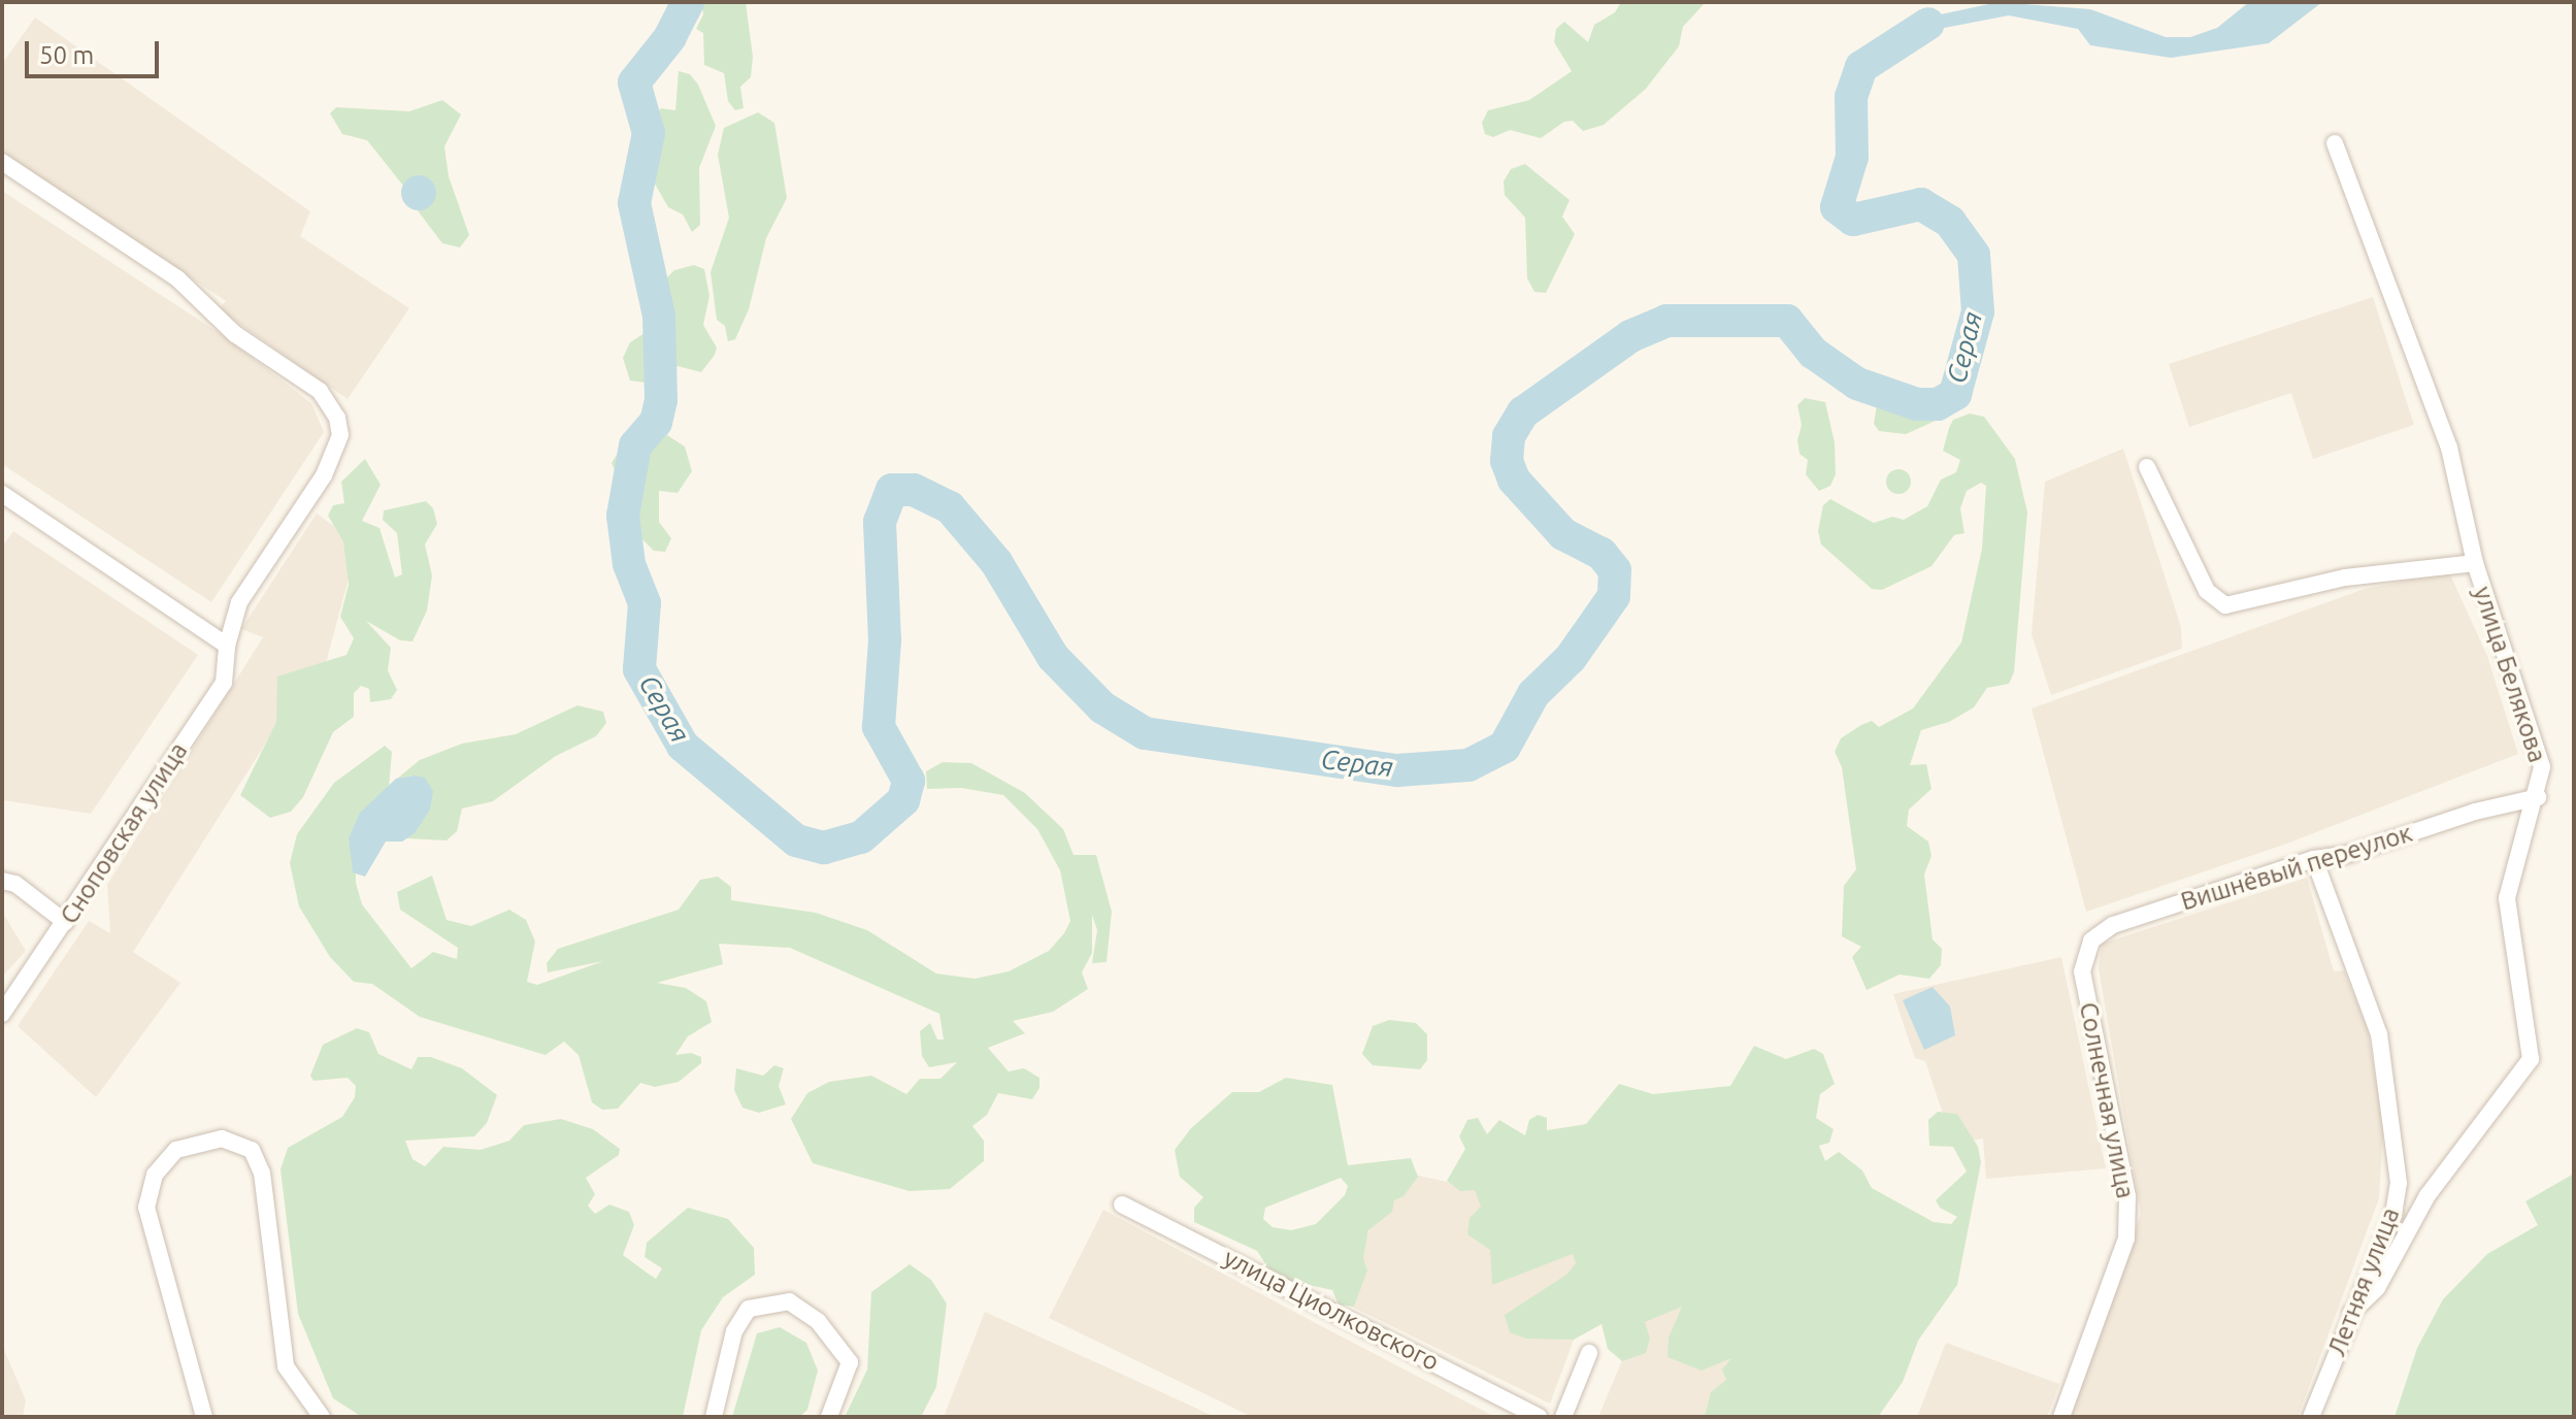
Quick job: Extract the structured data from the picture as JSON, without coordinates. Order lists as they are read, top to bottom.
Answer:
{
  "streets": {
    "street": [
      "улица Белякова",
      "Сноповская улица",
      "Вишнёвый переулок",
      "Солнечная улица",
      "Летняя улица",
      "улица Циолковского"
    ]
  },
  "crossings": [
    ["улица Белякова", "Вишнёвый переулок"],
    ["улица Белякова", "Летняя улица"],
    ["Вишнёвый переулок", "Солнечная улица"],
    ["Вишнёвый переулок", "Летняя улица"]
  ],
  "water": ["Серая"],
  "scale_bar": "50 m"
}
